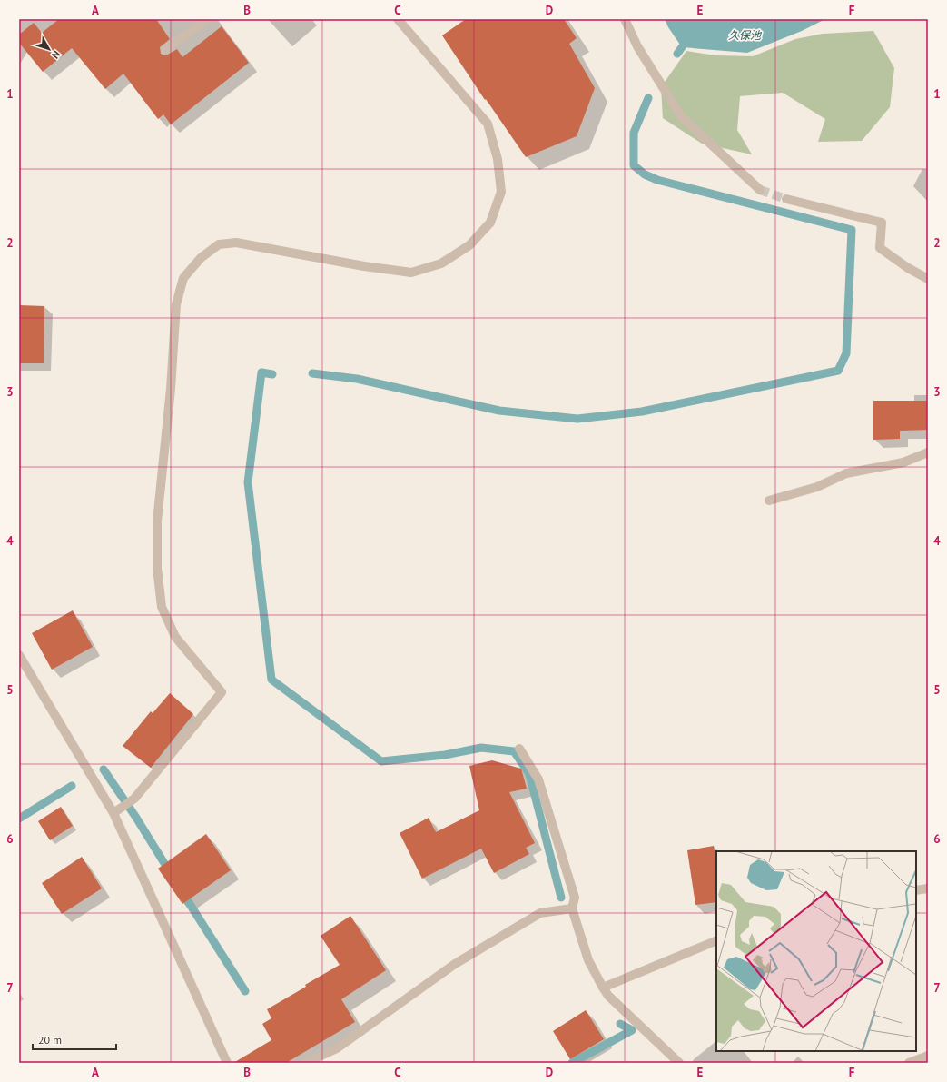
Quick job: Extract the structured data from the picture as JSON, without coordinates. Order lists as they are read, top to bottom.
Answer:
{
  "water": ["久保池"],
  "scale_bar": "20 m",
  "north": "bottom right",
  "grid": {
    "columns": [
      "A",
      "B",
      "C",
      "D",
      "E",
      "F"
    ],
    "rows": [
      "1",
      "2",
      "3",
      "4",
      "5",
      "6",
      "7"
    ]
  }
}
